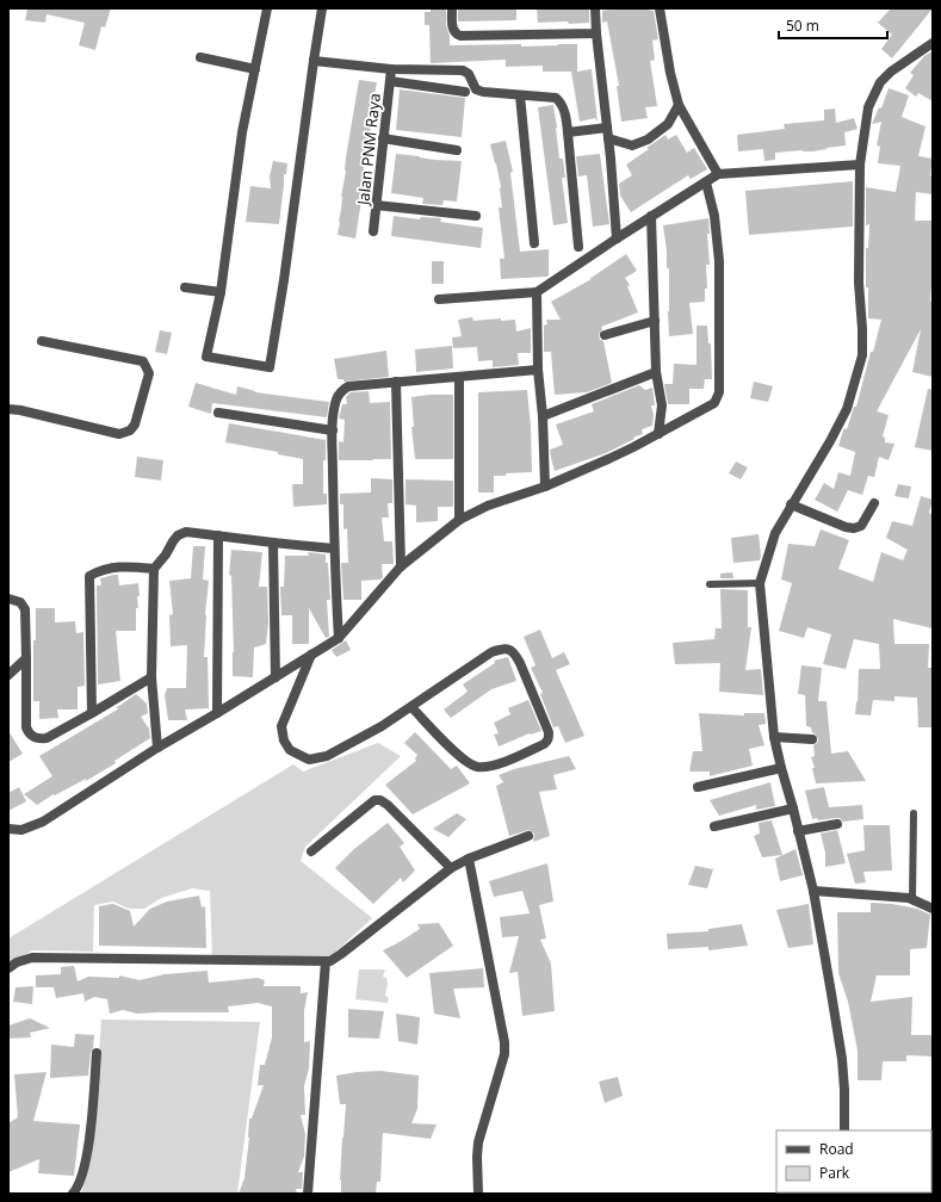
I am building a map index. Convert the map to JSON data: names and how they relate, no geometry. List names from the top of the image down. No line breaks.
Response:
{"streets":{"street":["Jalan PNM Raya"]},"legend":["Road","Park"],"scale_bar":"50 m"}
